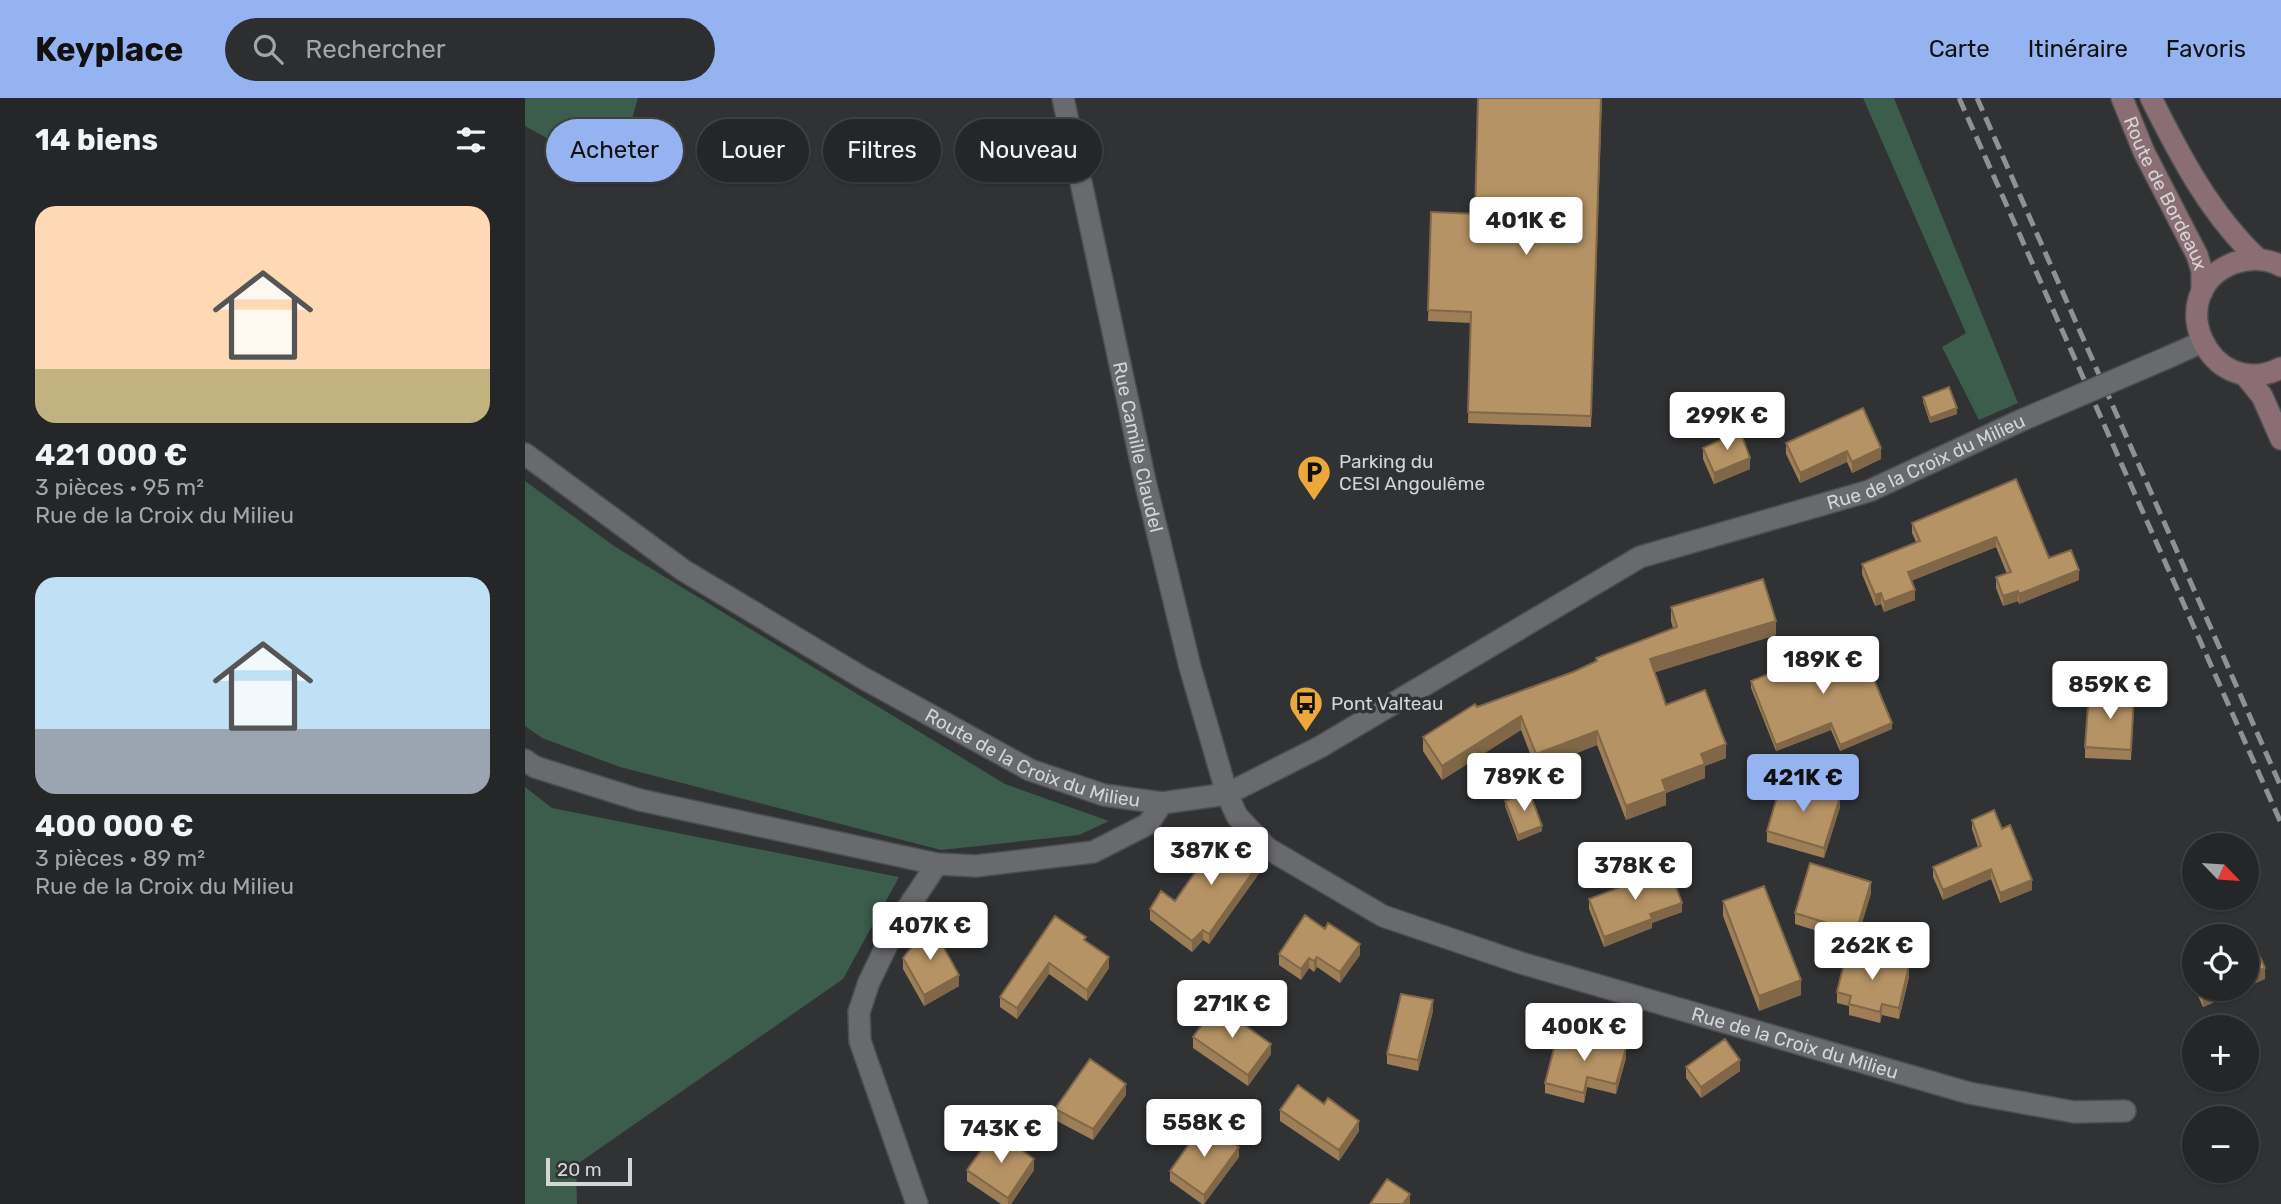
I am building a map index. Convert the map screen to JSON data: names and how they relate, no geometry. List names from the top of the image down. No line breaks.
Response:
{"streets":{"main road":["Route de Bordeaux"],"street":["Rue Camille Claudel","Rue de la Croix du Milieu","Route de la Croix du Milieu"]},"crossings":[["Route de Bordeaux","Rue de la Croix du Milieu"],["Rue Camille Claudel","Rue de la Croix du Milieu"],["Rue Camille Claudel","Route de la Croix du Milieu"],["Rue de la Croix du Milieu","Route de la Croix du Milieu"]],"places":{"parking":["Parking du CESI Angoulême"],"bus stop":["Pont Valteau"]},"scale_bar":"20 m","north":"bottom right","page":{"header":"Keyplace","search":"Rechercher","nav":["Carte","Itinéraire","Favoris"],"heading":"14 biens","chip":["Acheter","Louer","Filtres","Nouveau"],"list":[{"name":"421 000 €","note":"3 pièces · 95 m² · Rue de la Croix du Milieu"},{"name":"400 000 €","note":"3 pièces · 89 m² · Rue de la Croix du Milieu"}],"price":["401K €","299K €","189K €","859K €","789K €","421K €","387K €","378K €","407K €","262K €","271K €","400K €","558K €","743K €"],"map_buttons":["+","−"],"scale":"20 m"}}
